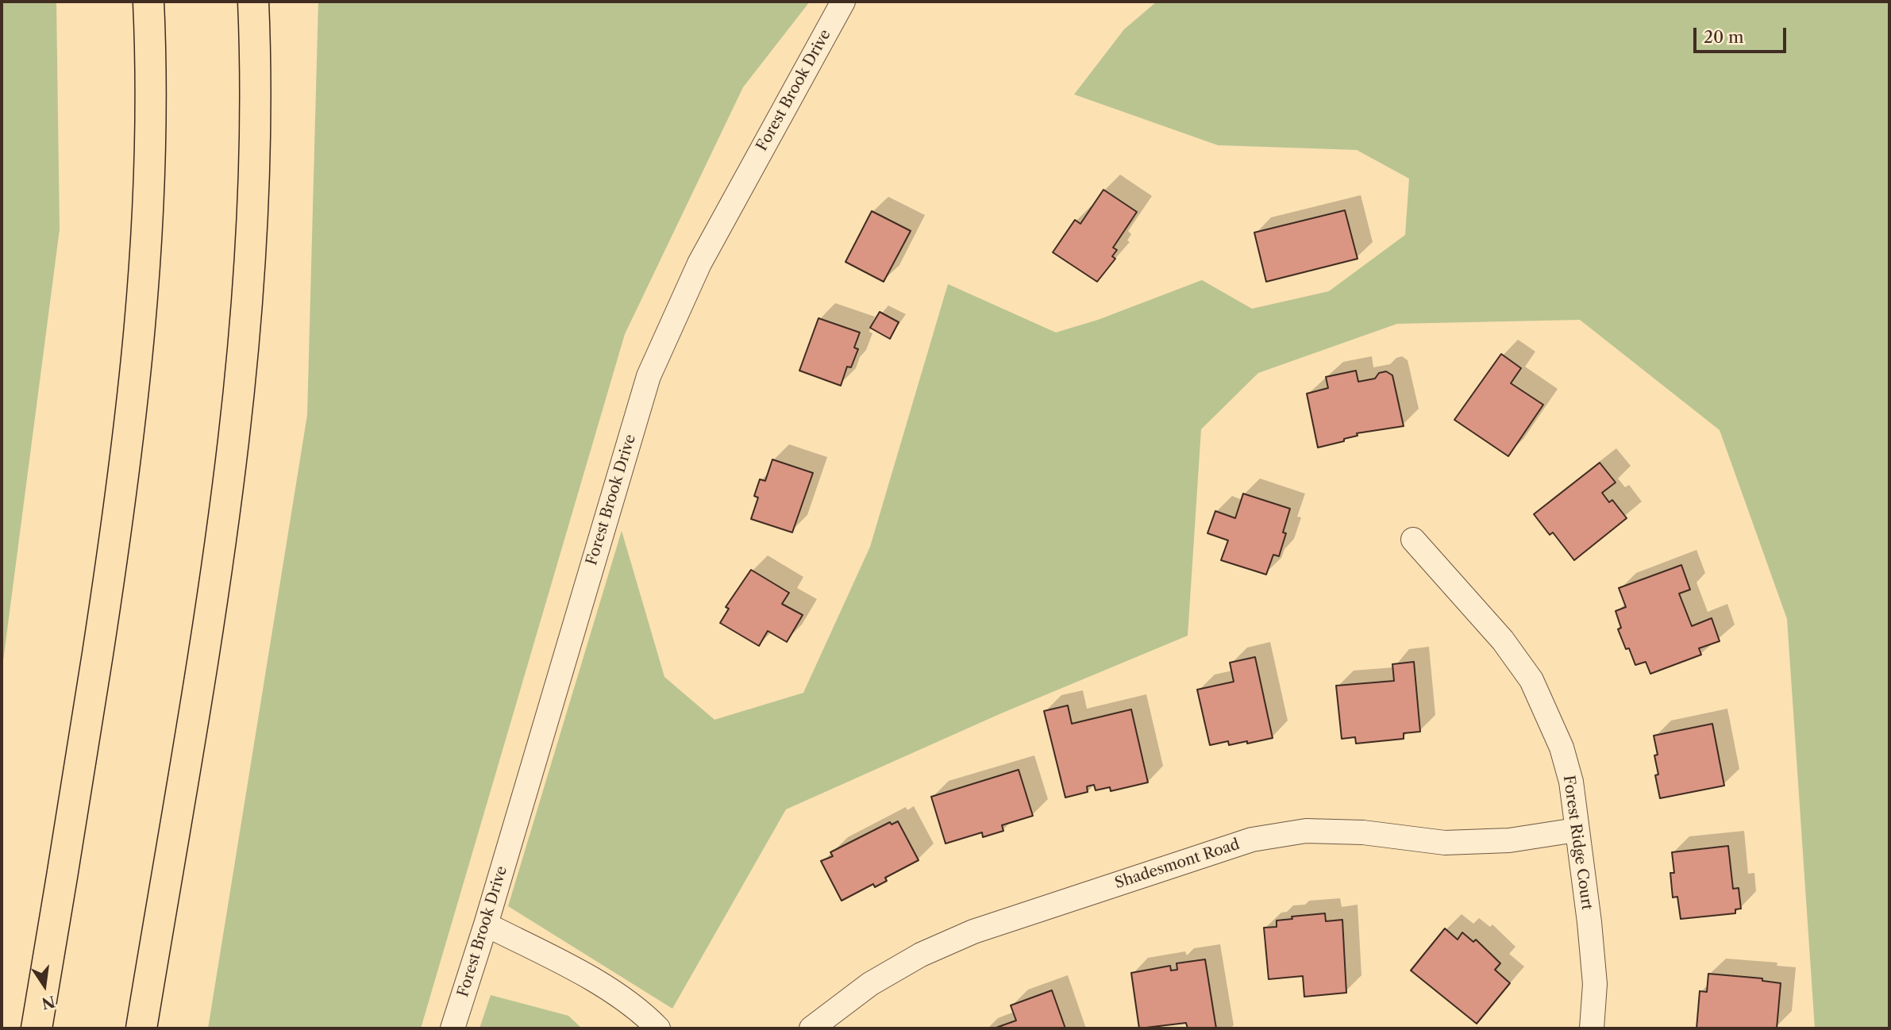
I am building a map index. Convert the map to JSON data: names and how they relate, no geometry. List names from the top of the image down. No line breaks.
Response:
{"streets":{"street":["Forest Brook Drive","Forest Ridge Court","Shadesmont Road"]},"crossings":[["Forest Ridge Court","Shadesmont Road"]],"scale_bar":"20 m","north":"bottom"}
